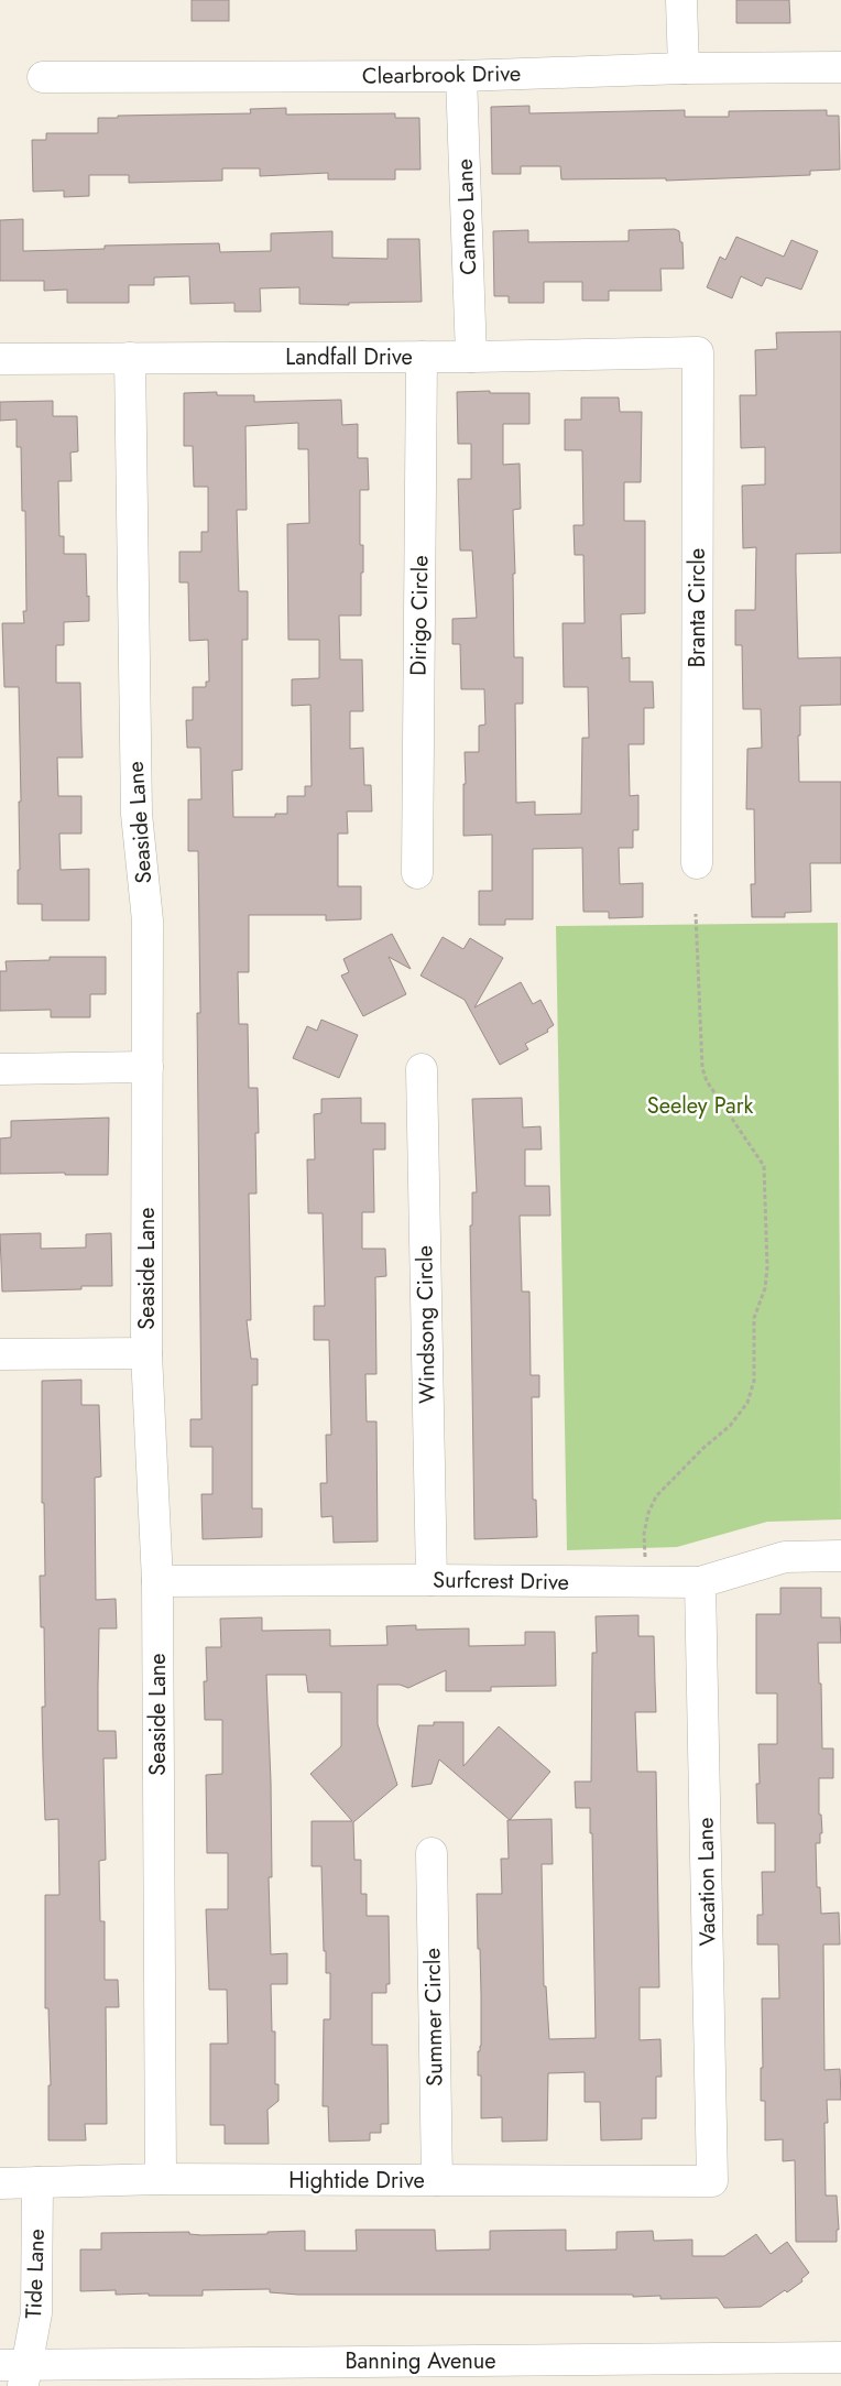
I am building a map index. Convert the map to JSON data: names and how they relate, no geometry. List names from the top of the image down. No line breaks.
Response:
{"streets":{"street":["Clearbrook Drive","Cameo Lane","Landfall Drive","Branta Circle","Dirigo Circle","Seaside Lane","Windsong Circle","Surfcrest Drive","Vacation Lane","Summer Circle","Hightide Drive","Tide Lane","Banning Avenue"]},"crossings":[["Clearbrook Drive","Cameo Lane"],["Cameo Lane","Landfall Drive"],["Landfall Drive","Branta Circle"],["Landfall Drive","Dirigo Circle"],["Landfall Drive","Seaside Lane"],["Seaside Lane","Surfcrest Drive"],["Seaside Lane","Hightide Drive"],["Windsong Circle","Surfcrest Drive"],["Surfcrest Drive","Vacation Lane"],["Vacation Lane","Hightide Drive"],["Summer Circle","Hightide Drive"],["Hightide Drive","Tide Lane"],["Tide Lane","Banning Avenue"]],"parks":["Seeley Park"]}
